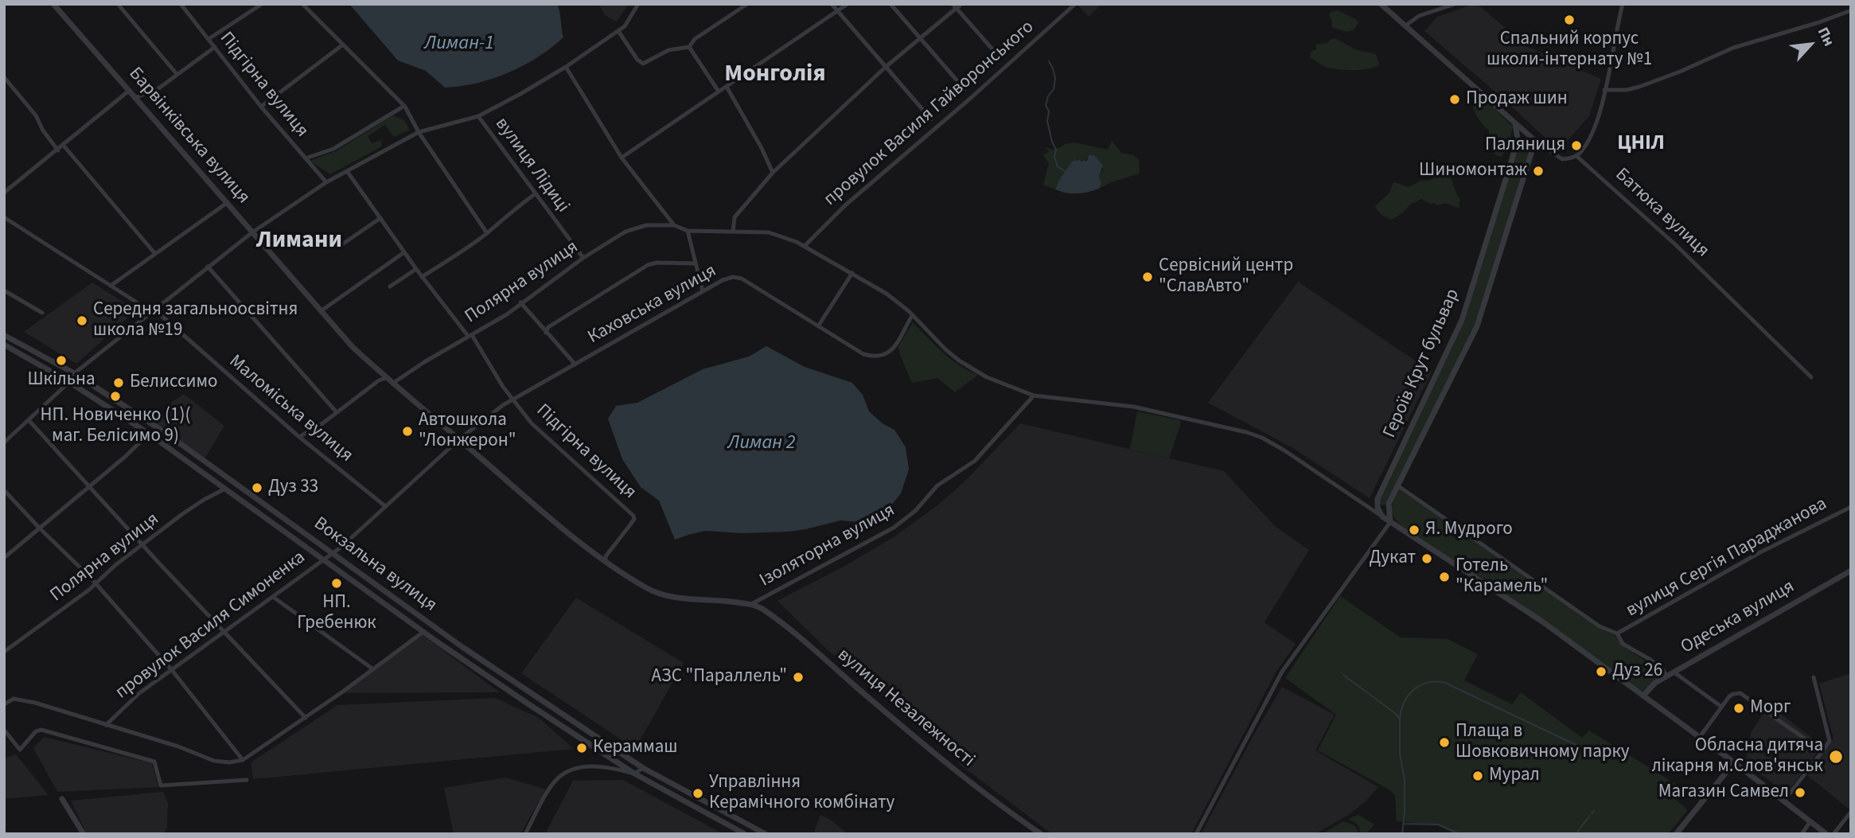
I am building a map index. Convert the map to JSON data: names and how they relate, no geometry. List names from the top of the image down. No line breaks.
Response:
{"streets":{"street":["Підгірна вулиця","провулок Василя Гайворонського","Барвінківська вулиця","вулиця Лідиці","Батюка вулиця","Полярна вулиця","Каховська вулиця","Героїв Крут бульвар","Маломіська вулиця","Ізоляторна вулиця","вулиця Сергія Параджанова","Вокзальна вулиця","Одеська вулиця","провулок Василя Симоненка","вулиця Незалежності"]},"crossings":[["Підгірна вулиця","Барвінківська вулиця"],["Підгірна вулиця","Полярна вулиця"],["Підгірна вулиця","Каховська вулиця"],["Барвінківська вулиця","Полярна вулиця"],["Барвінківська вулиця","Каховська вулиця"],["Барвінківська вулиця","Ізоляторна вулиця"],["Барвінківська вулиця","провулок Василя Симоненка"],["Барвінківська вулиця","вулиця Незалежності"],["вулиця Лідиці","Полярна вулиця"],["Полярна вулиця","Вокзальна вулиця"],["Каховська вулиця","провулок Василя Симоненка"],["Маломіська вулиця","провулок Василя Симоненка"],["Ізоляторна вулиця","вулиця Незалежності"],["Вокзальна вулиця","провулок Василя Симоненка"]],"districts":["Монголія","ЦНІЛ","Лимани"],"water":["Лиман-1","Лиман 2"],"places":["Спальний корпус школи-інтернату №1","Продаж шин","Паляниця","Шиномонтаж","Сервісний центр \"СлавАвто\"","Середня загальноосвітня школа №19","Шкільна","Белиссимо","НП. Новиченко (1)( маг. Белісимо 9)","Автошкола \"Лонжерон\"","Дуз 33","Я. Мудрого","Дукат","Готель \"Карамель\"","НП. Гребенюк","Дуз 26","АЗС \"Параллель\"","Морг","Плаща в Шовковичному парку","Кераммаш","Обласна дитяча лікарня м.Слов'янськ","Мурал","Магазин Самвел","Управління Керамічного комбінату"],"north":"top right"}
